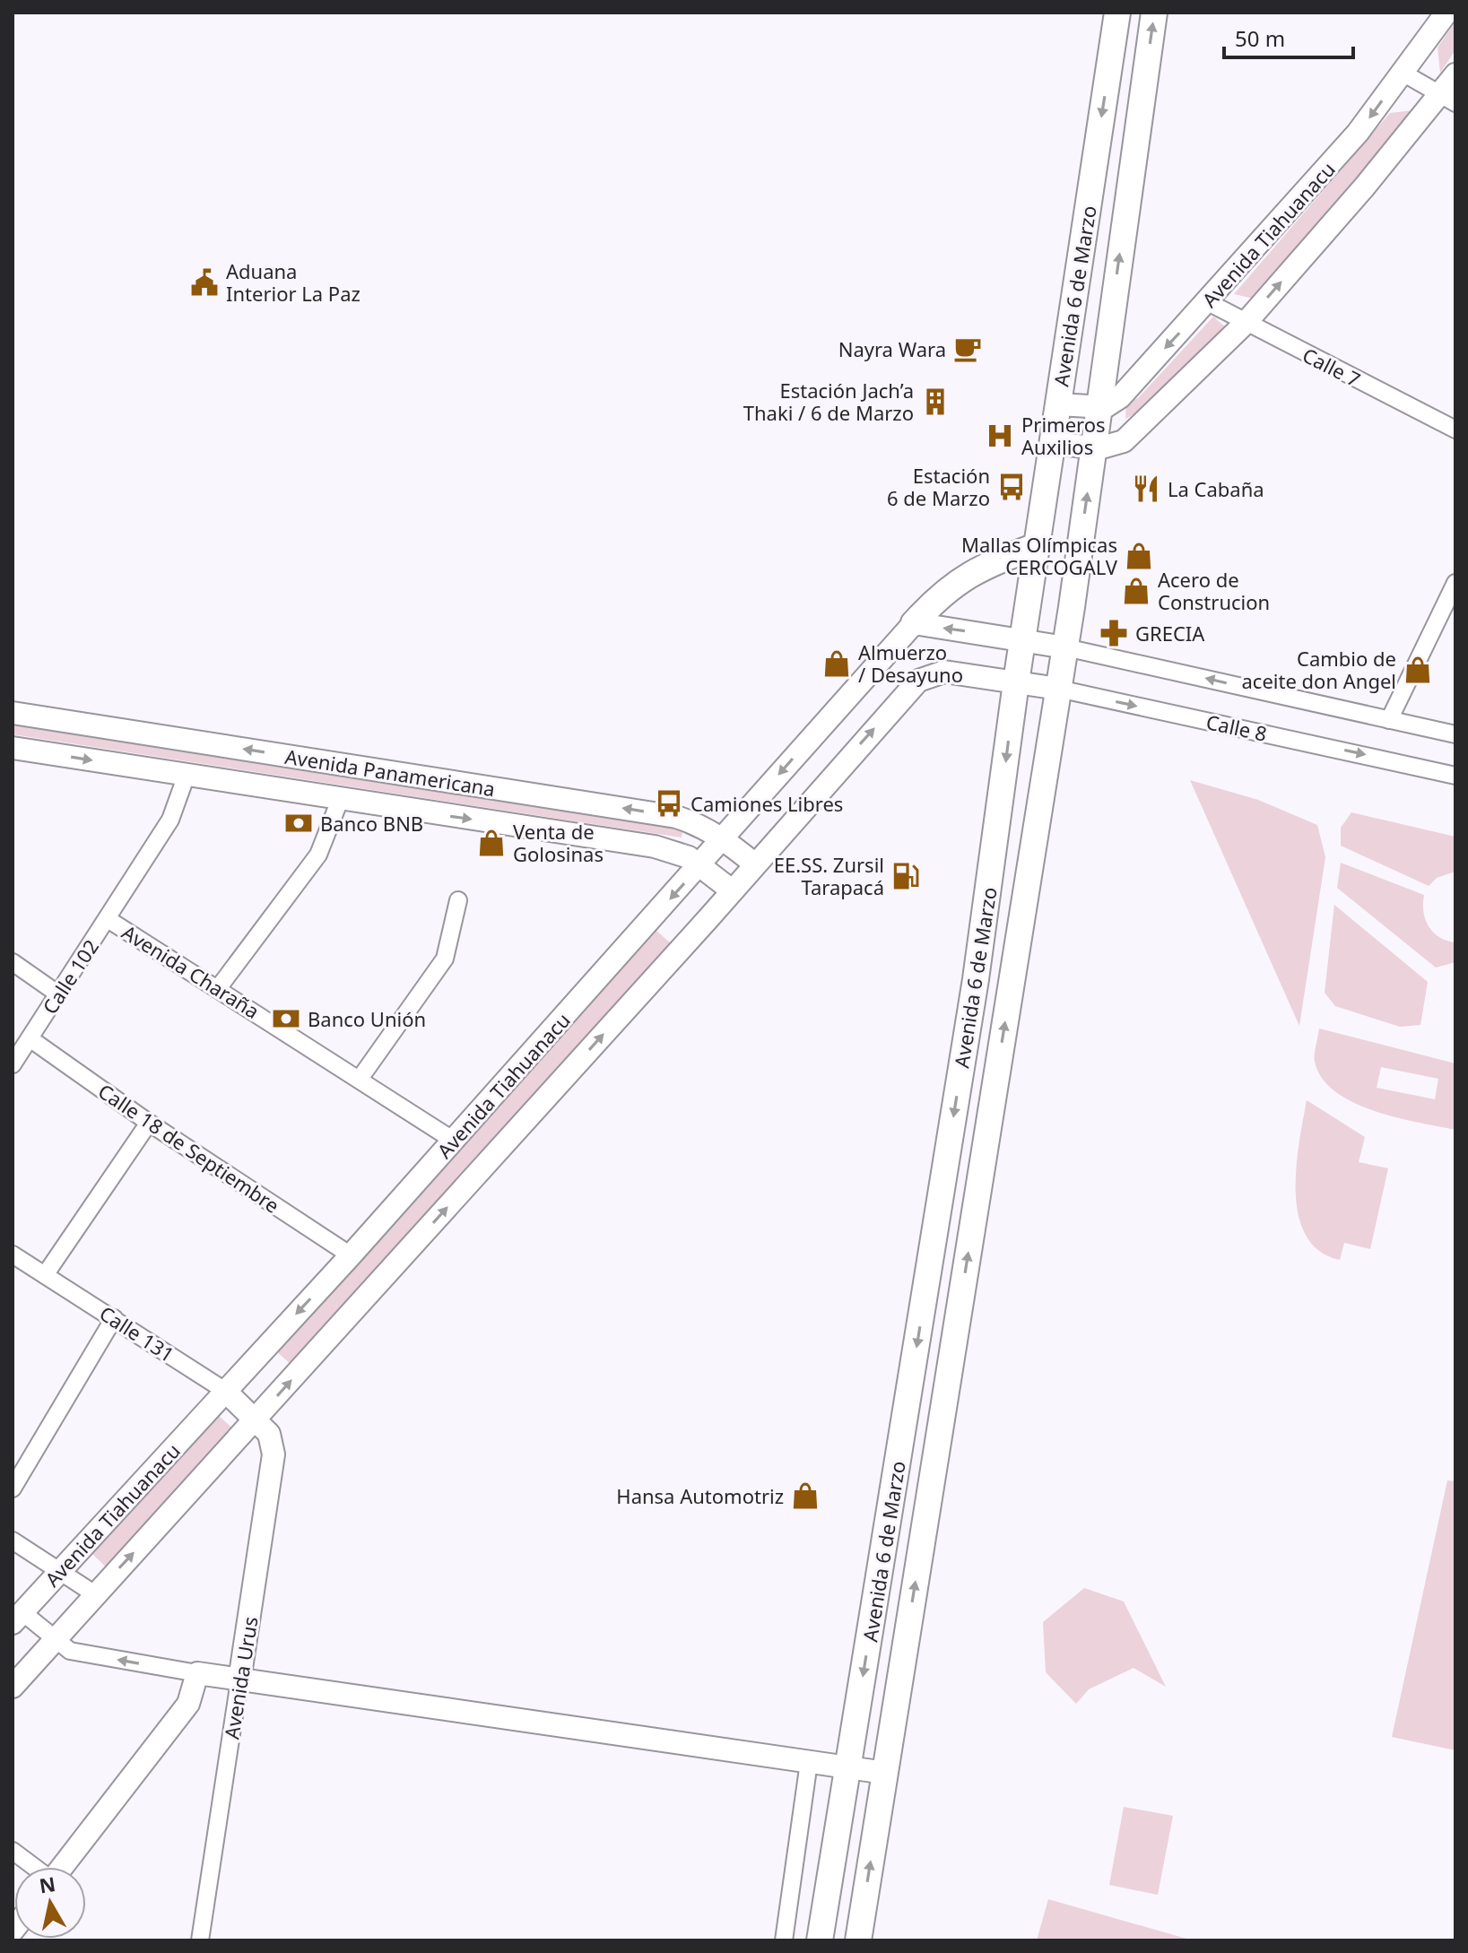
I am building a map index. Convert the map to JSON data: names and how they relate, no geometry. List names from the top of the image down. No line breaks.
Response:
{"streets":{"highway":["Avenida 6 de Marzo"],"main road":["Avenida Tiahuanacu","Calle 8","Avenida Panamericana","Calle 131","Avenida Urus"],"street":["Calle 7","Avenida Charaña","Calle 102","Calle 18 de Septiembre"]},"crossings":[["Avenida Tiahuanacu","Avenida 6 de Marzo"],["Avenida Tiahuanacu","Calle 7"],["Avenida Tiahuanacu","Calle 8"],["Avenida Tiahuanacu","Avenida Panamericana"],["Avenida Tiahuanacu","Avenida Charaña"],["Avenida Tiahuanacu","Calle 18 de Septiembre"],["Avenida Tiahuanacu","Calle 131"],["Avenida Tiahuanacu","Avenida Urus"],["Avenida 6 de Marzo","Calle 8"],["Avenida Panamericana","Calle 102"],["Avenida Charaña","Calle 102"],["Calle 102","Calle 18 de Septiembre"],["Calle 131","Avenida Urus"]],"places":{"public building":["Aduana Interior La Paz"],"cafe":["Nayra Wara"],"building":["Estación Jach’a Thaki / 6 de Marzo"],"hospital":["Primeros Auxilios"],"bus stop":["Estación 6 de Marzo","Camiones Libres"],"restaurant":["La Cabaña"],"shop":["Mallas Olímpicas CERCOGALV","Acero de Construcion","Almuerzo / Desayuno","Cambio de aceite don Angel","Venta de Golosinas","Hansa Automotriz"],"pharmacy":["GRECIA"],"bank":["Banco BNB","Banco Unión"],"fuel station":["EE.SS. Zursil Tarapacá"]},"scale_bar":"50 m","north":"top"}
